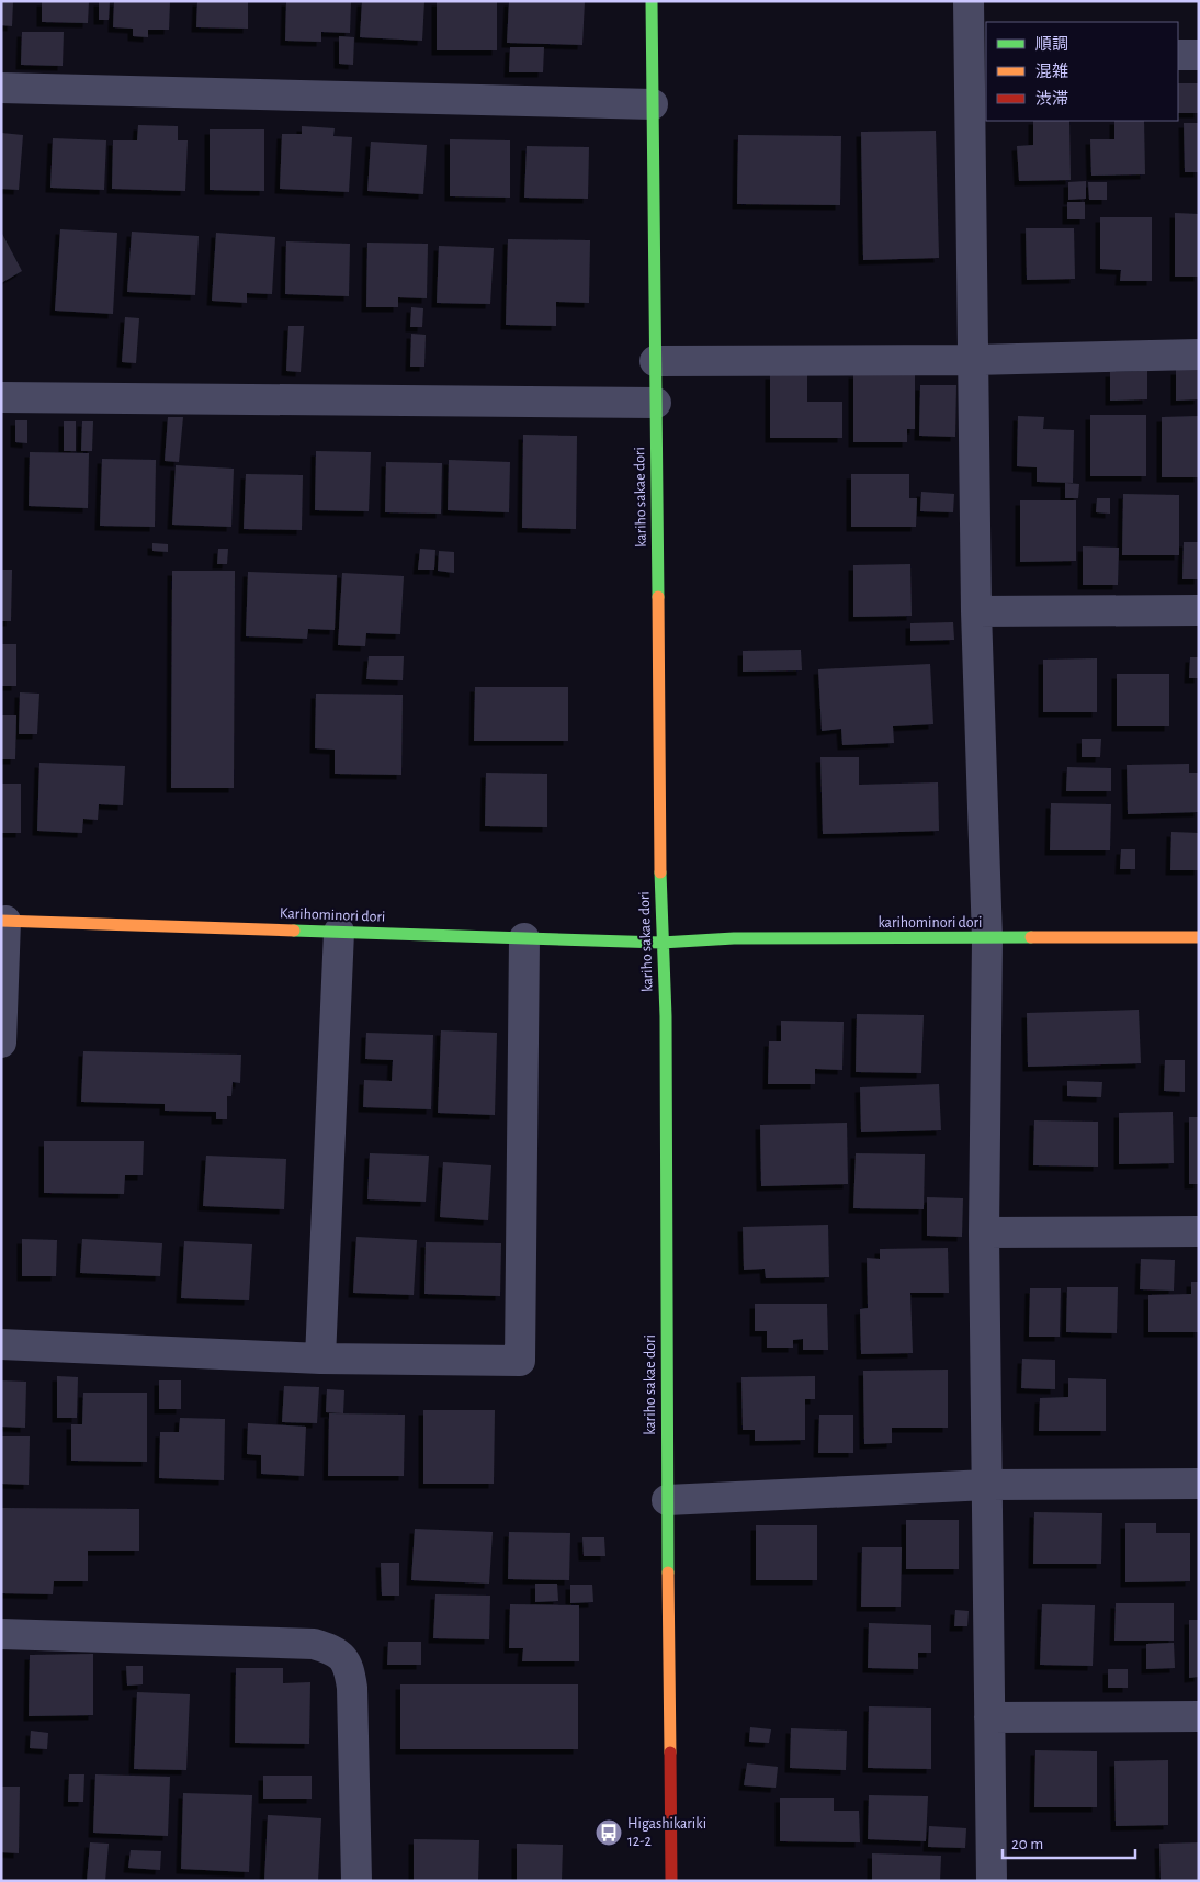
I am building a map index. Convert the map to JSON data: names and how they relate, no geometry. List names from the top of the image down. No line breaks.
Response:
{"streets":{"street":["kariho sakae dori","Karihominori dori","karihominori dori"]},"crossings":[["kariho sakae dori","Karihominori dori"],["kariho sakae dori","karihominori dori"],["Karihominori dori","karihominori dori"]],"places":{"bus stop":["Higashikariki 12-2"]},"legend":["順調","混雑","渋滞"],"scale_bar":"20 m"}
